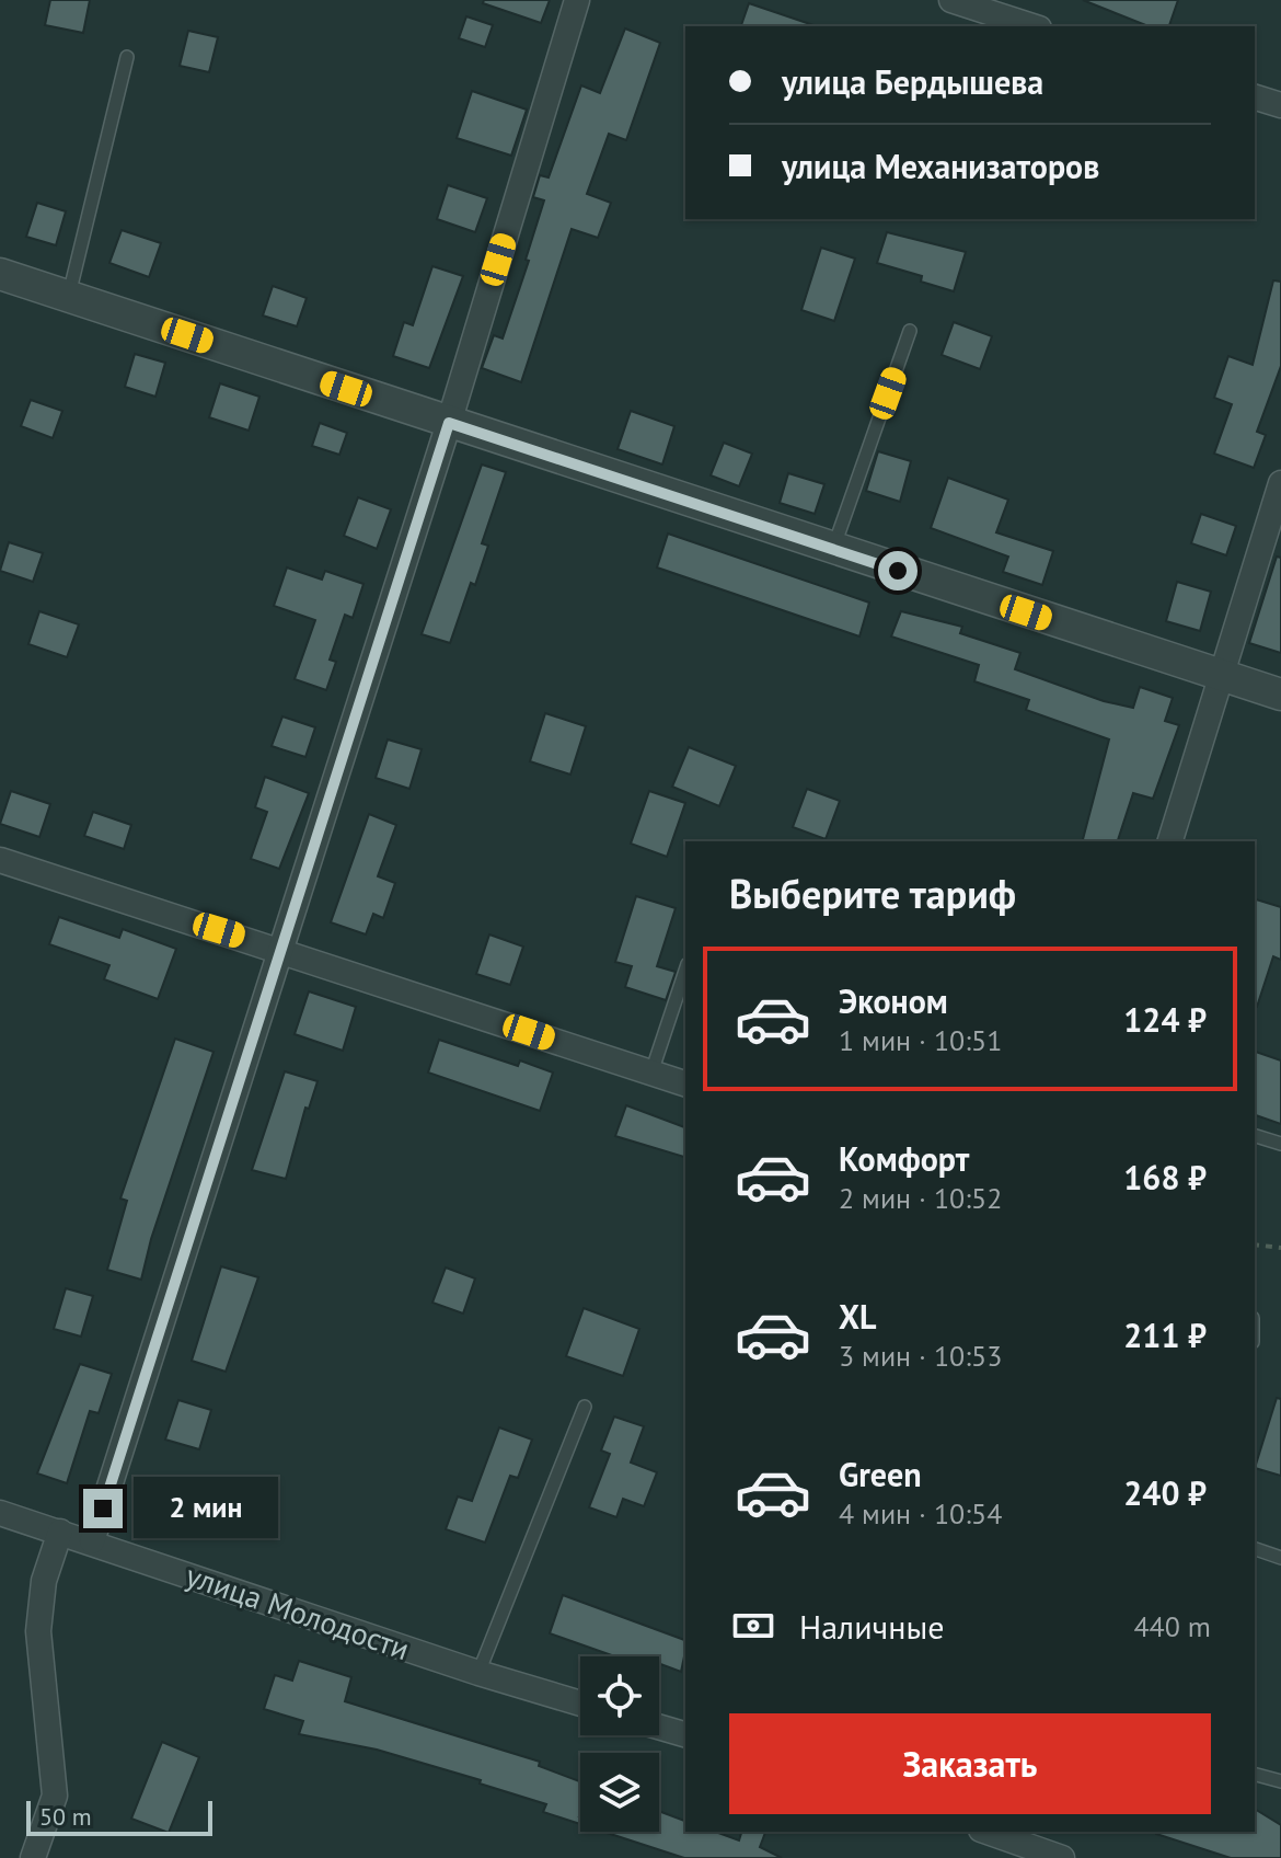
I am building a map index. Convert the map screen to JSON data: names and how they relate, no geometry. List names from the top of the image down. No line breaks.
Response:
{"streets":{"street":["улица Молодости"]},"scale_bar":"50 m","page":{"banner":["улица Бердышева","улица Механизаторов"],"heading":"Выберите тариф","list":[{"name":"Эконом","note":"1 мин · 10:51","value":"124 ₽"},{"name":"Комфорт","note":"2 мин · 10:52","value":"168 ₽"},{"name":"XL","note":"3 мин · 10:53","value":"211 ₽"},{"name":"Green","note":"4 мин · 10:54","value":"240 ₽"}],"bubble":"2 мин","pay":["Наличные","440 m"],"buttons":"Заказать","scale":"50 m"}}
